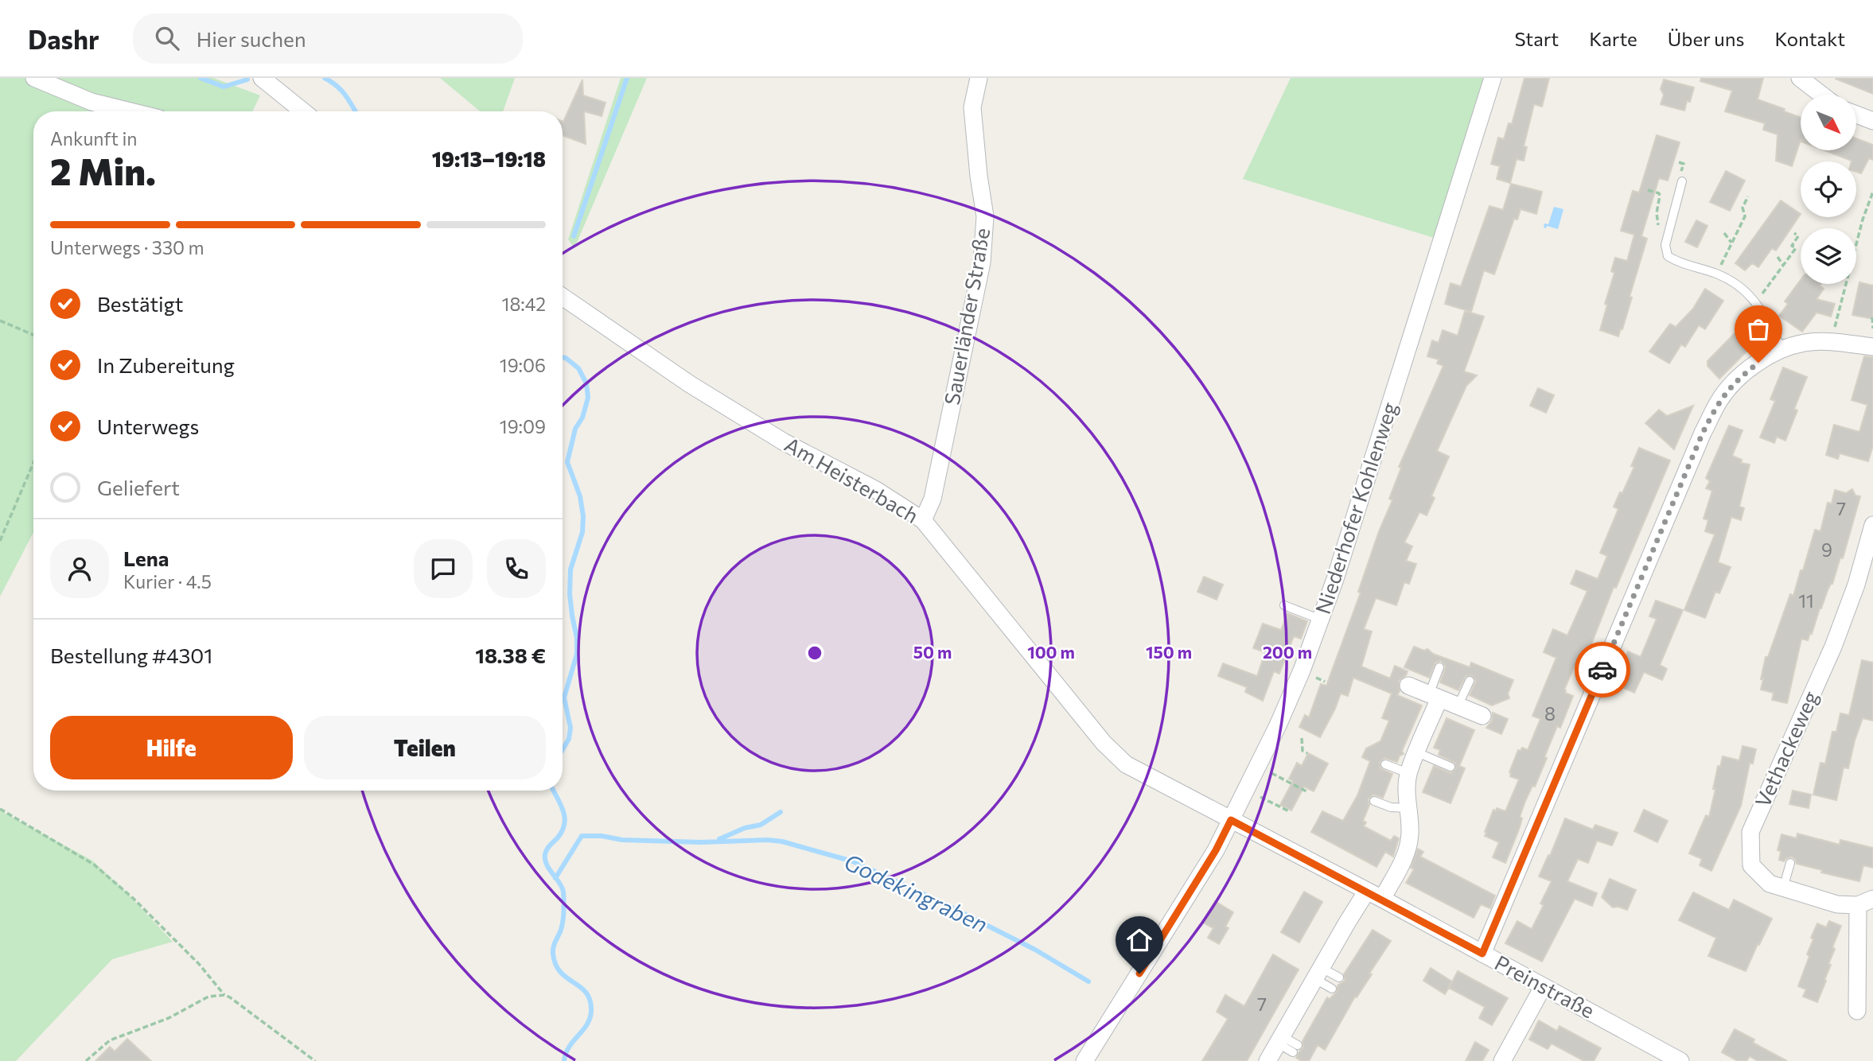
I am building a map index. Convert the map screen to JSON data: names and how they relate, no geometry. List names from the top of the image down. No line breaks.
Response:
{"streets":{"street":["Sauerländer Straße","Am Heisterbach","Niederhofer Kohlenweg","Vethackeweg","Preinstraße"]},"crossings":[["Sauerländer Straße","Am Heisterbach"],["Am Heisterbach","Niederhofer Kohlenweg"],["Am Heisterbach","Preinstraße"],["Niederhofer Kohlenweg","Preinstraße"]],"water":["Godekingraben"],"house_numbers":["7","9","11","8","7"],"north":"bottom right","page":{"header":"Dashr","search":"Hier suchen","nav":["Start","Karte","Über uns","Kontakt"],"heading":["2 Min.","Ankunft in","19:13–19:18"],"panel":["Lena","Kurier · 4.5","Bestellung #4301","18.38 €"],"bar":"Unterwegs · 330 m","list":[["Bestätigt","18:42"],["In Zubereitung","19:06"],["Unterwegs","19:09"],"Geliefert"],"buttons":["Hilfe","Teilen"]},"rings":["50 m","100 m","150 m","200 m"]}
